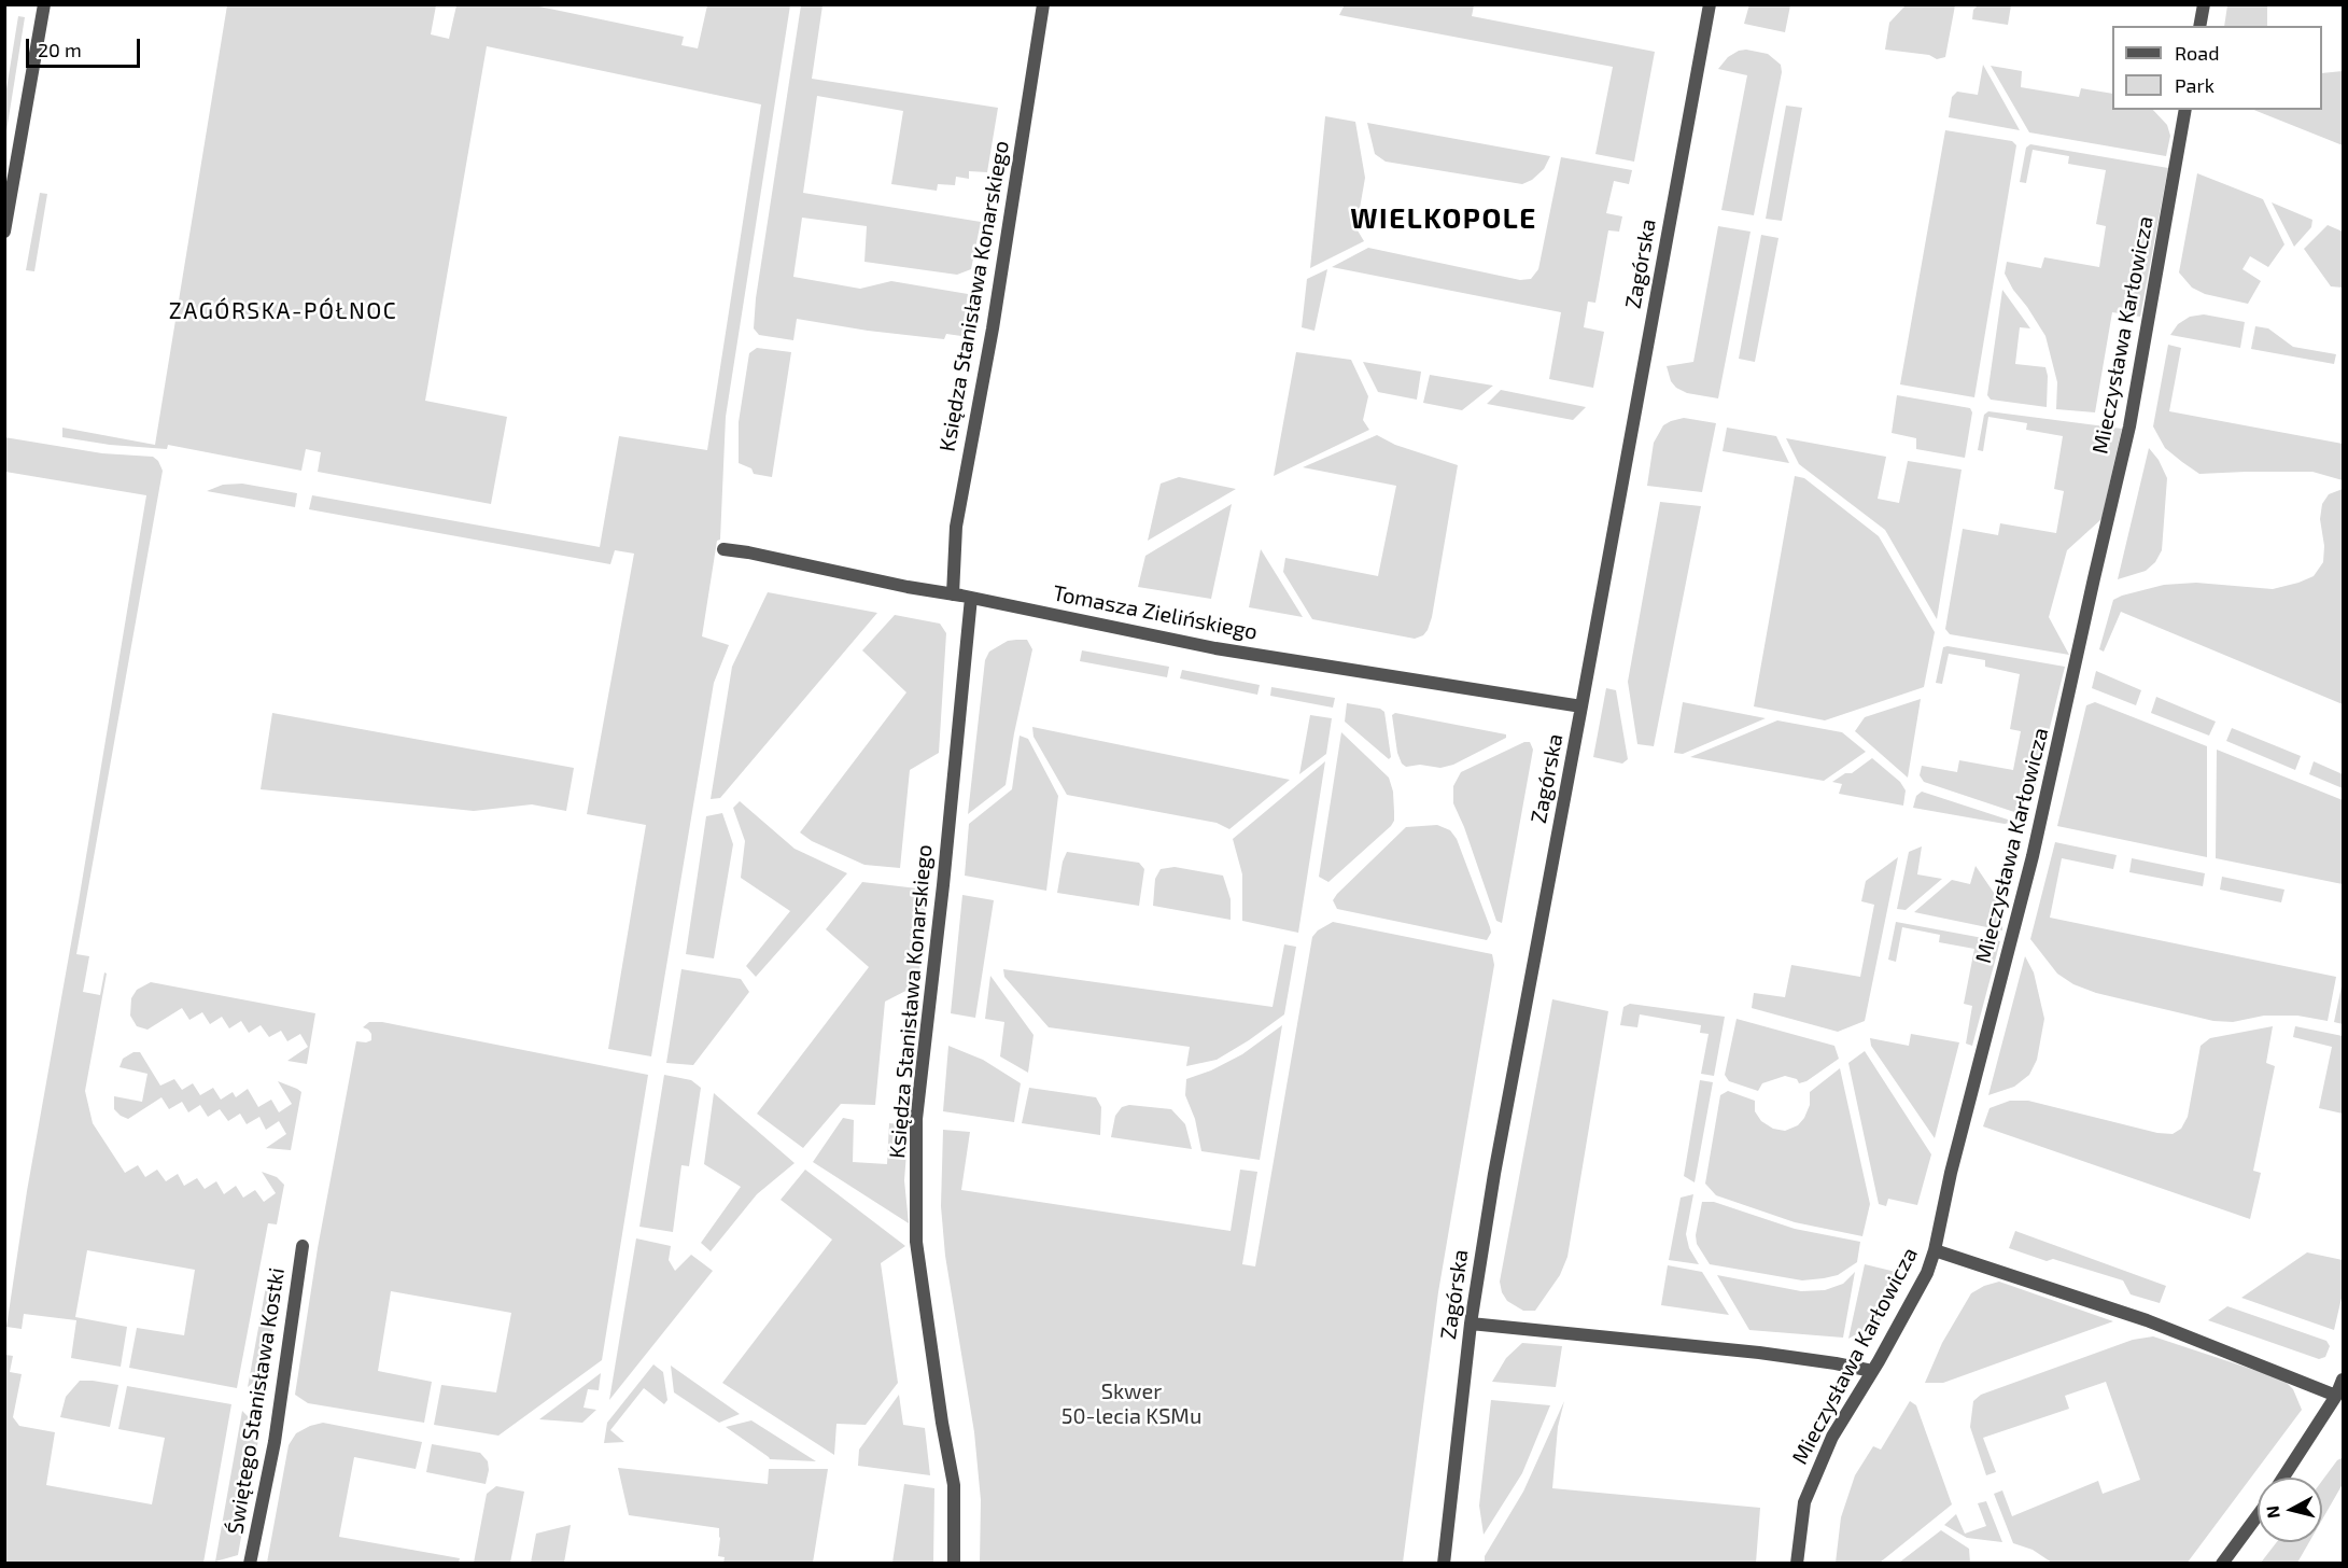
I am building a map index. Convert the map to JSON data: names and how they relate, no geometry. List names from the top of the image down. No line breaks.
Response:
{"streets":{"street":["Zagórska","Księdza Stanisława Konarskiego","Mieczysława Karłowicza","Tomasza Zielińskiego","Świętego Stanisława Kostki"]},"crossings":[["Zagórska","Tomasza Zielińskiego"],["Księdza Stanisława Konarskiego","Tomasza Zielińskiego"]],"districts":["WIELKOPOLE","ZAGÓRSKA-PÓŁNOC"],"parks":["Skwer 50-lecia KSMu"],"legend":["Road","Park"],"scale_bar":"20 m","north":"left"}
